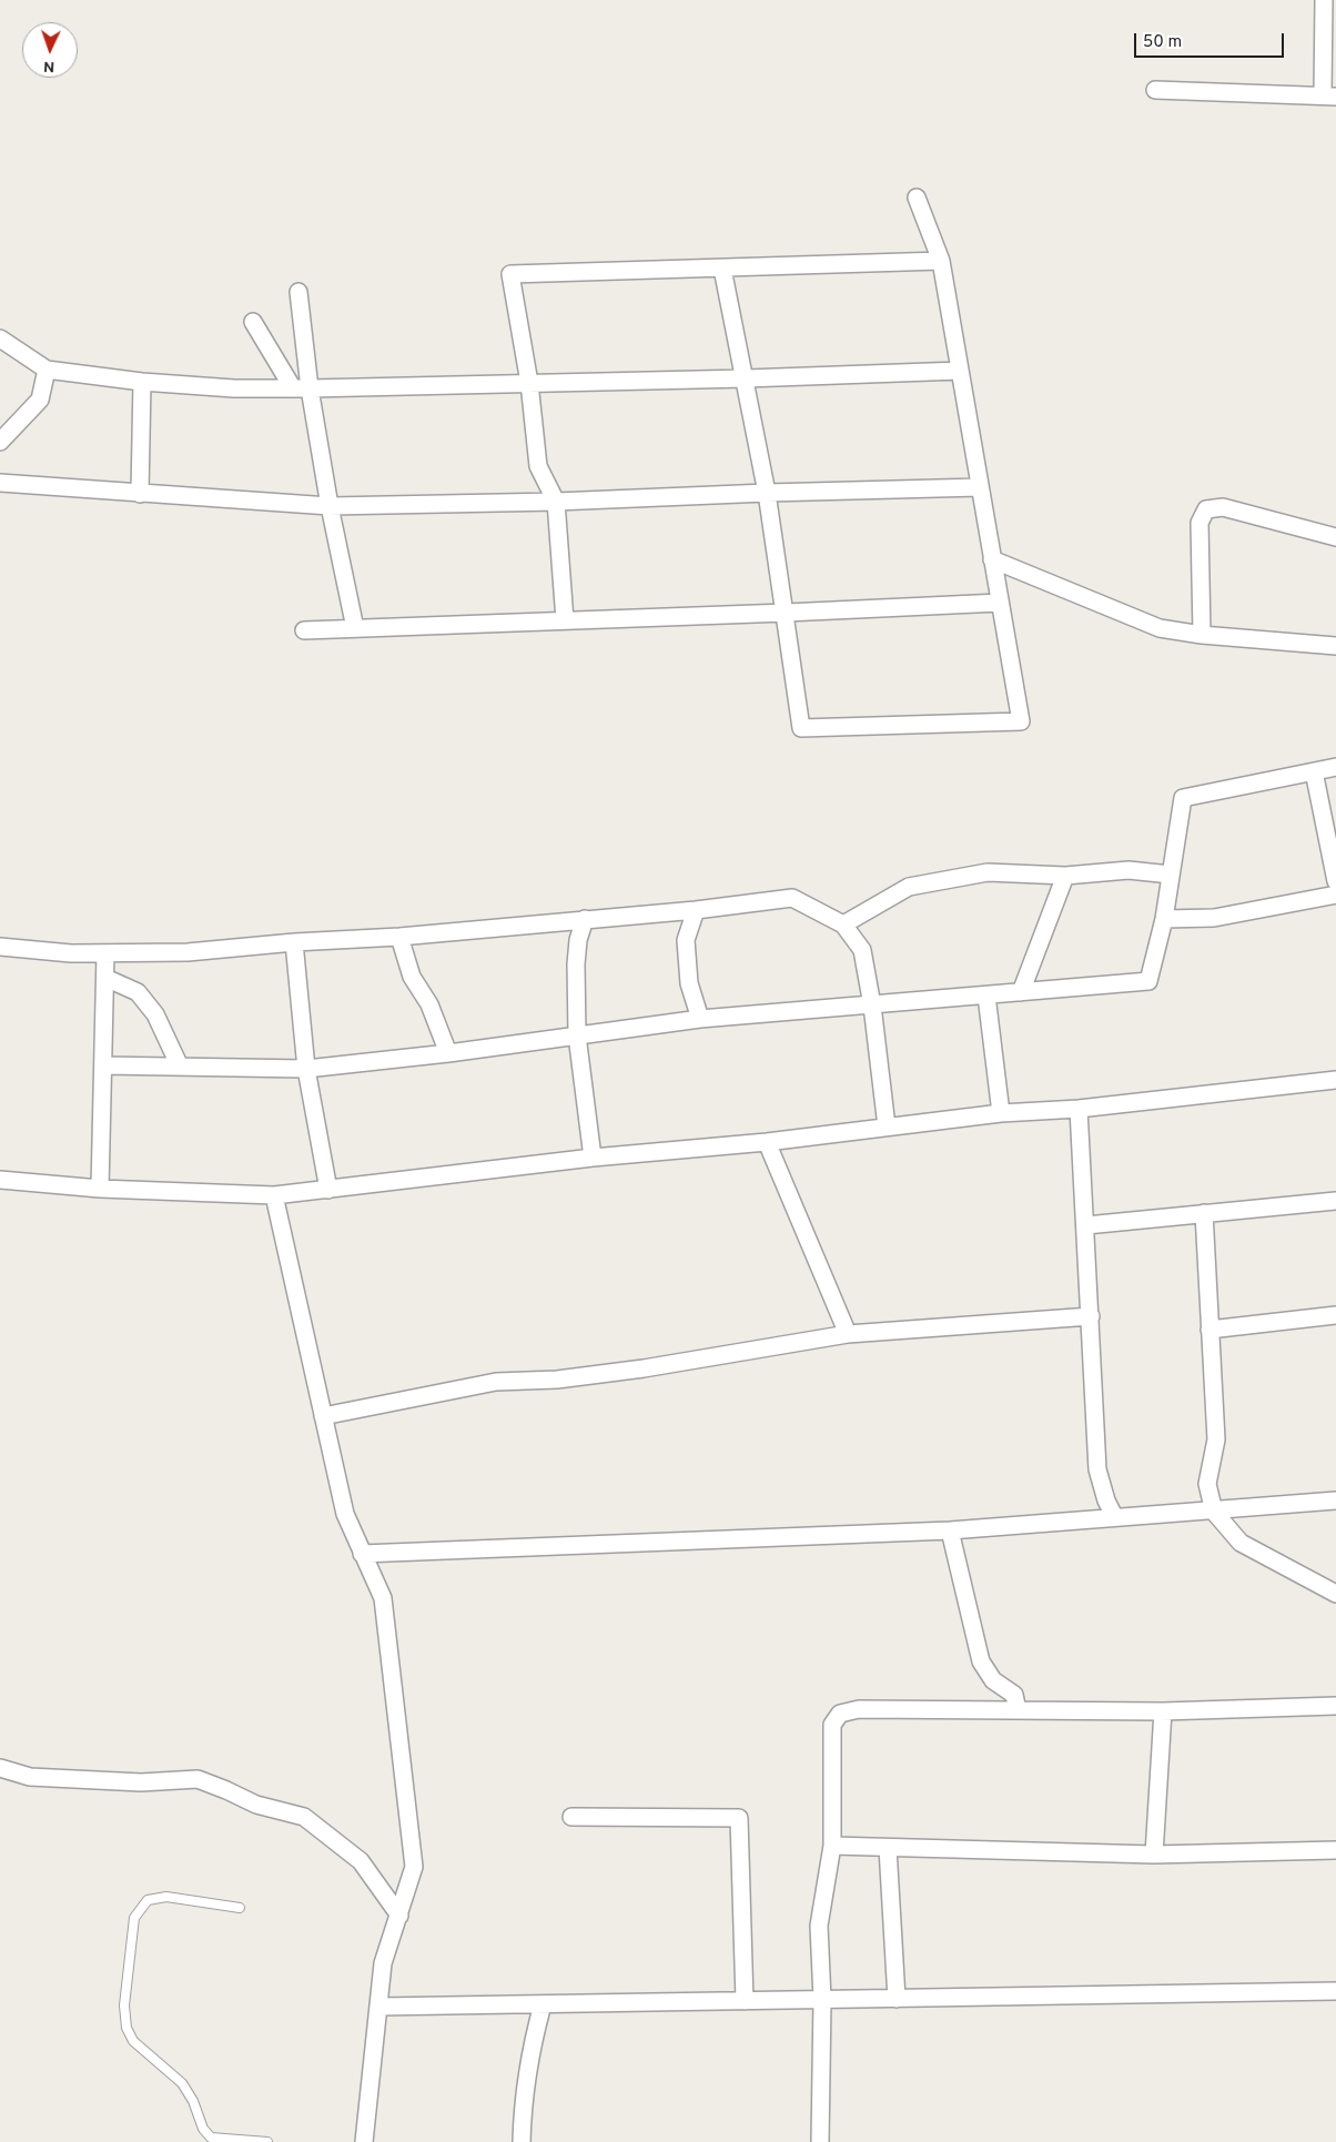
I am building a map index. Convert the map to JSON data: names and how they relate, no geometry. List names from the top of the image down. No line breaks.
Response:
{"scale_bar":"50 m","north":"bottom"}
